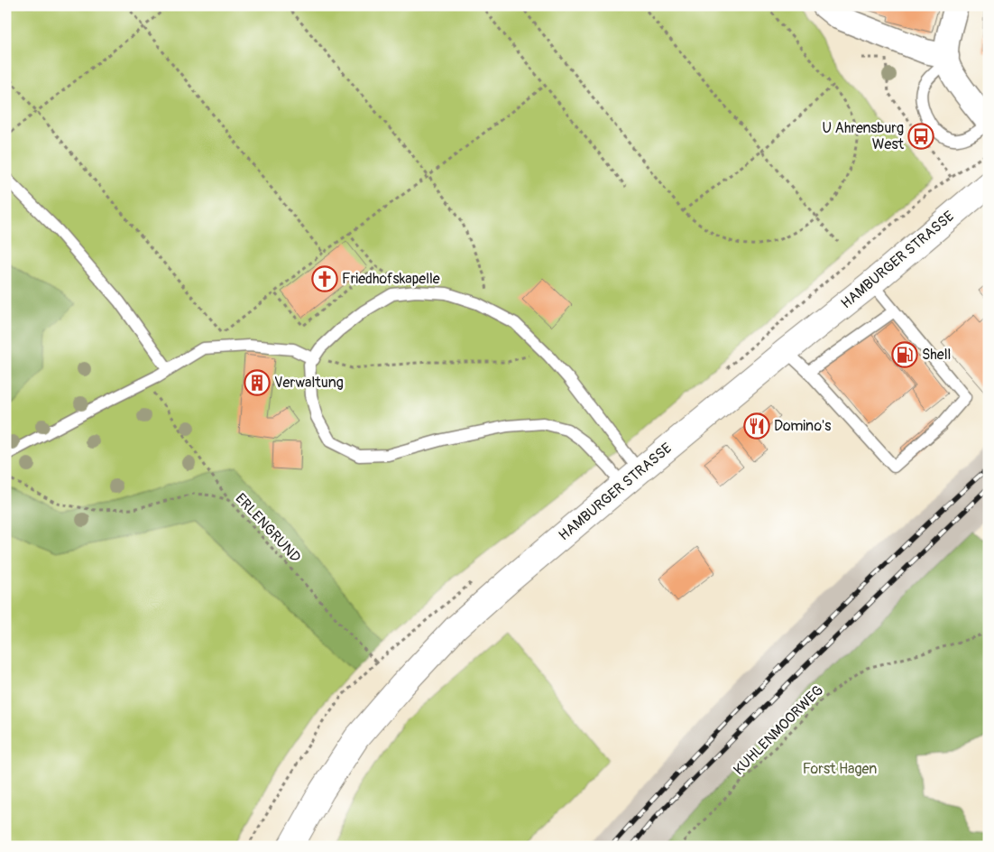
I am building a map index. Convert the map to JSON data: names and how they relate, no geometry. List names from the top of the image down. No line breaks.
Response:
{"streets":{"main road":["HAMBURGER STRASSE"],"path":["ERLENGRUND","KUHLENMOORWEG"]},"parks":["Forst Hagen"],"places":{"bus stop":["U Ahrensburg West"],"church":["Friedhofskapelle"],"fuel station":["Shell"],"building":["Verwaltung"],"restaurant":["Domino's"]}}
